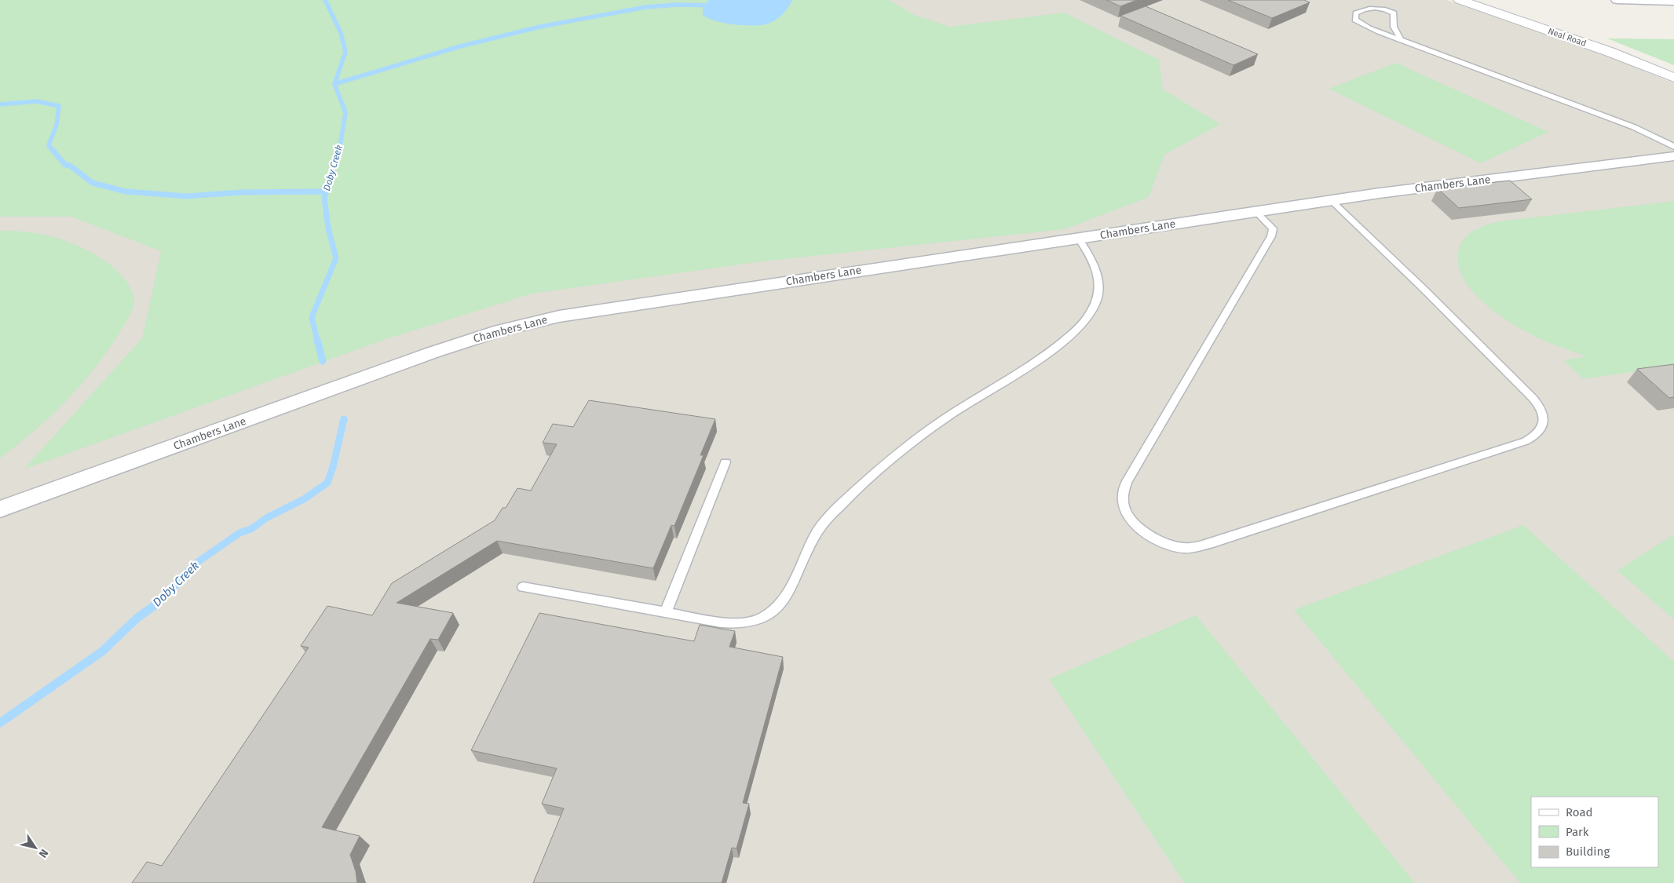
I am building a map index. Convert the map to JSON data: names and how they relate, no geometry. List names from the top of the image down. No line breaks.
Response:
{"streets":{"street":["Neal Road","Chambers Lane"]},"water":["Doby Creek"],"legend":["Road","Park","Building"],"north":"bottom right"}
